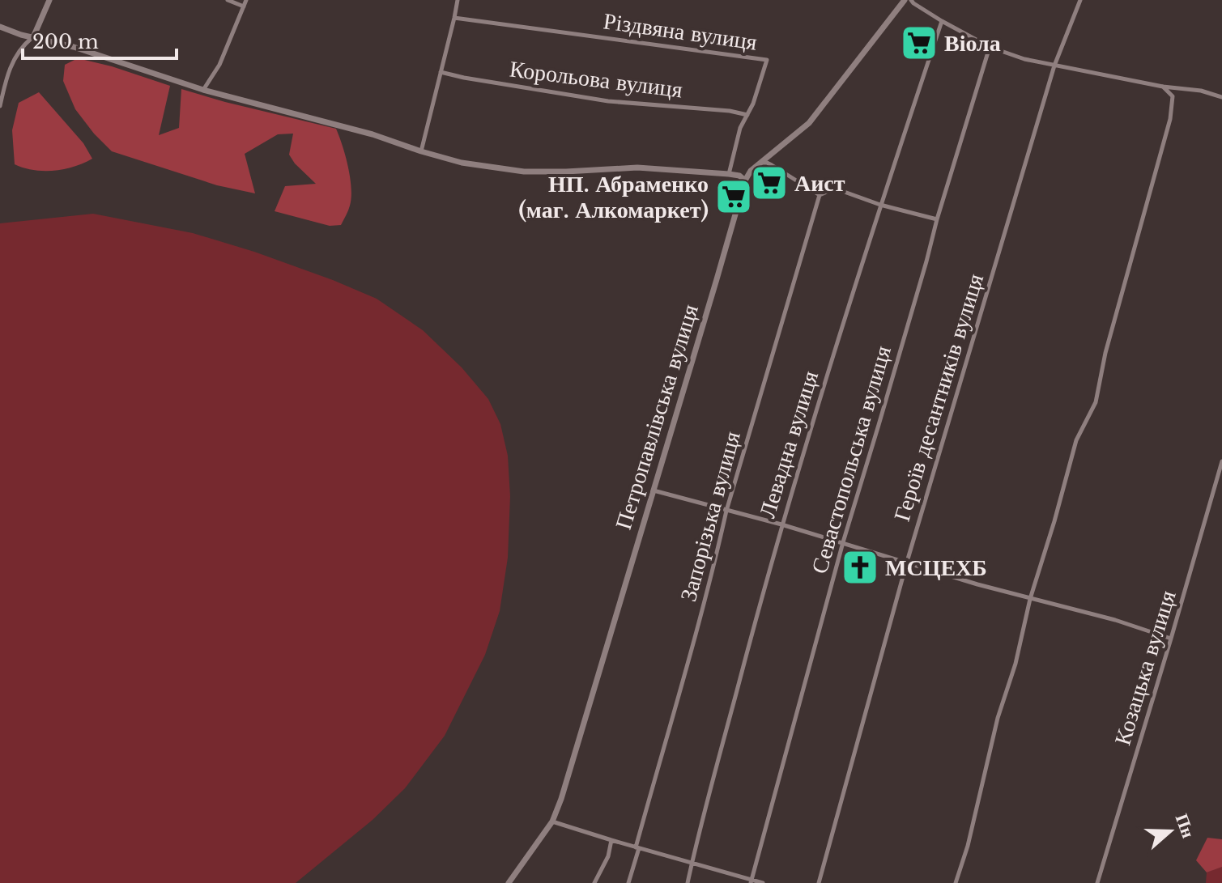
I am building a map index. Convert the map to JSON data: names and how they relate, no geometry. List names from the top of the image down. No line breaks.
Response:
{"streets":{"street":["Різдвяна вулиця","Корольова вулиця","Героїв десантників вулиця","Петропавлівська вулиця","Левадна вулиця","Севастопольська вулиця","Запорізька вулиця","Козацька вулиця"]},"crossings":[["Різдвяна вулиця","Корольова вулиця"]],"places":{"supermarket":["Віола","Аист","НП. Абраменко (маг. Алкомаркет)"],"church":["МСЦЕХБ"]},"scale_bar":"200 m","north":"right"}
